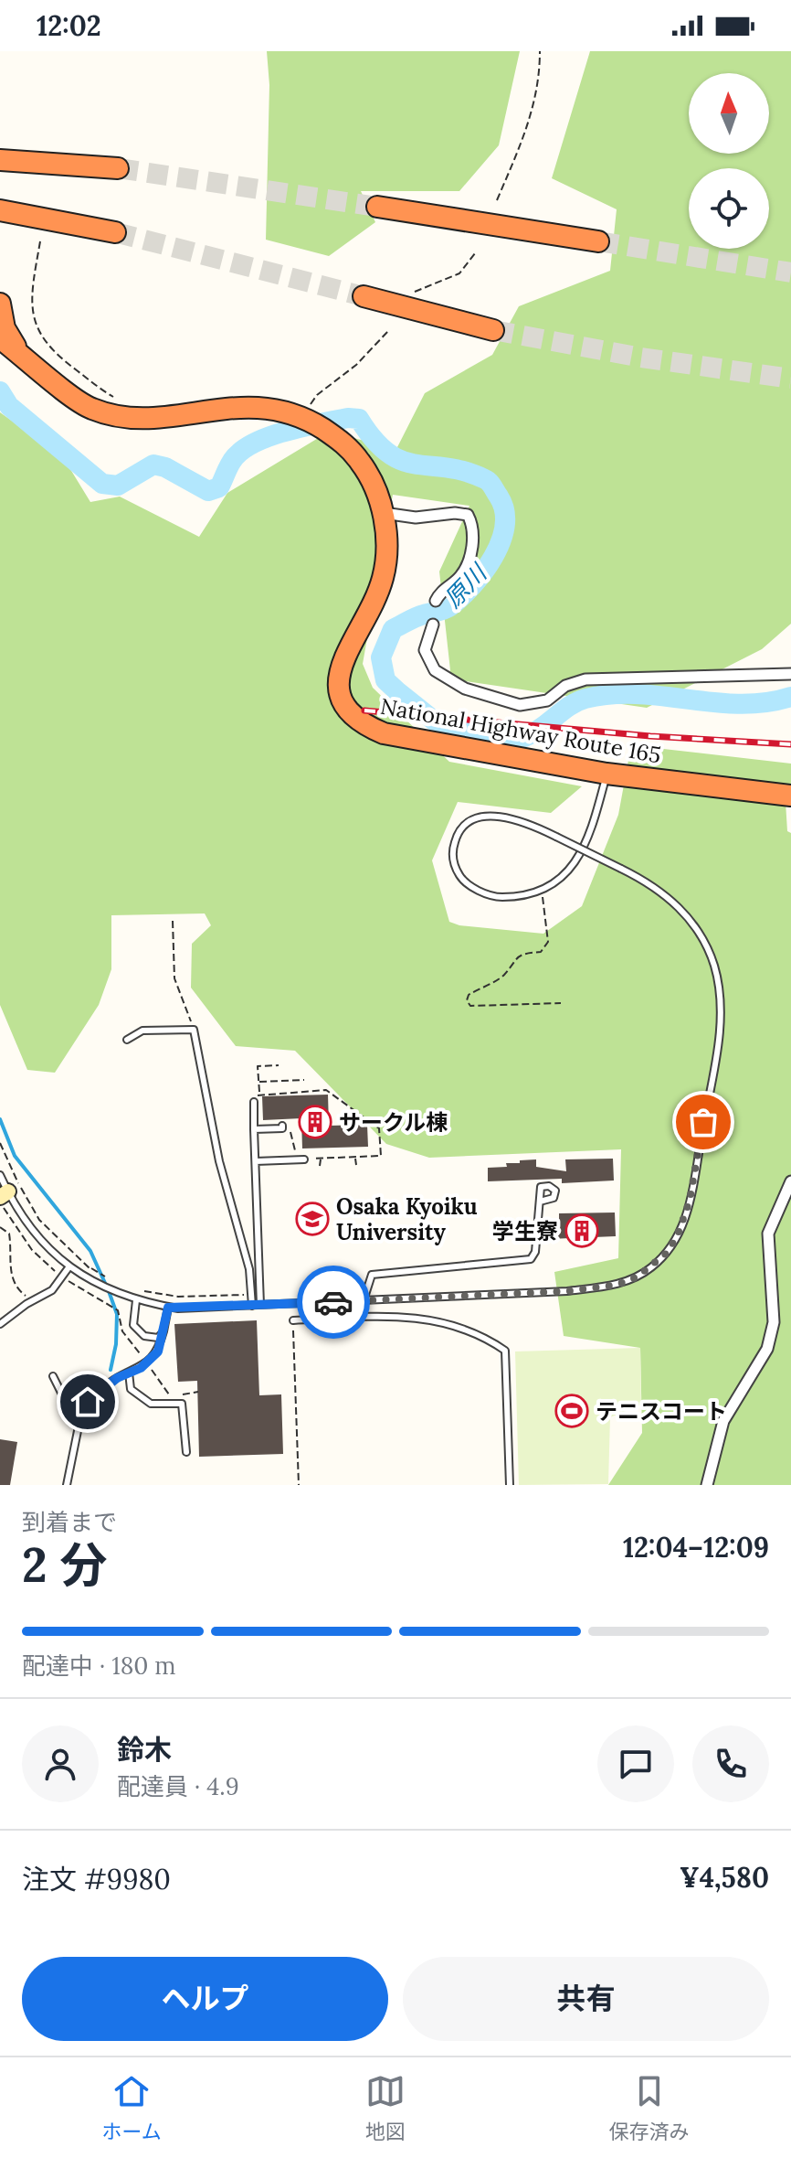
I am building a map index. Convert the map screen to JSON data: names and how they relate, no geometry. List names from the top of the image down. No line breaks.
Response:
{"streets":{"highway":["National Highway Route 165"]},"water":["原川"],"places":{"building":["サークル棟","学生寮"],"school or university":["Osaka Kyoiku University"],"sports":["テニスコート"]},"north":"top","page":{"status":"12:02","heading":["2 分","到着まで","12:04–12:09"],"panel":["鈴木","配達員 · 4.9","注文 #9980","¥4,580"],"bar":"配達中 · 180 m","buttons":["ヘルプ","共有"],"tabs":["ホーム","地図","保存済み"]}}
